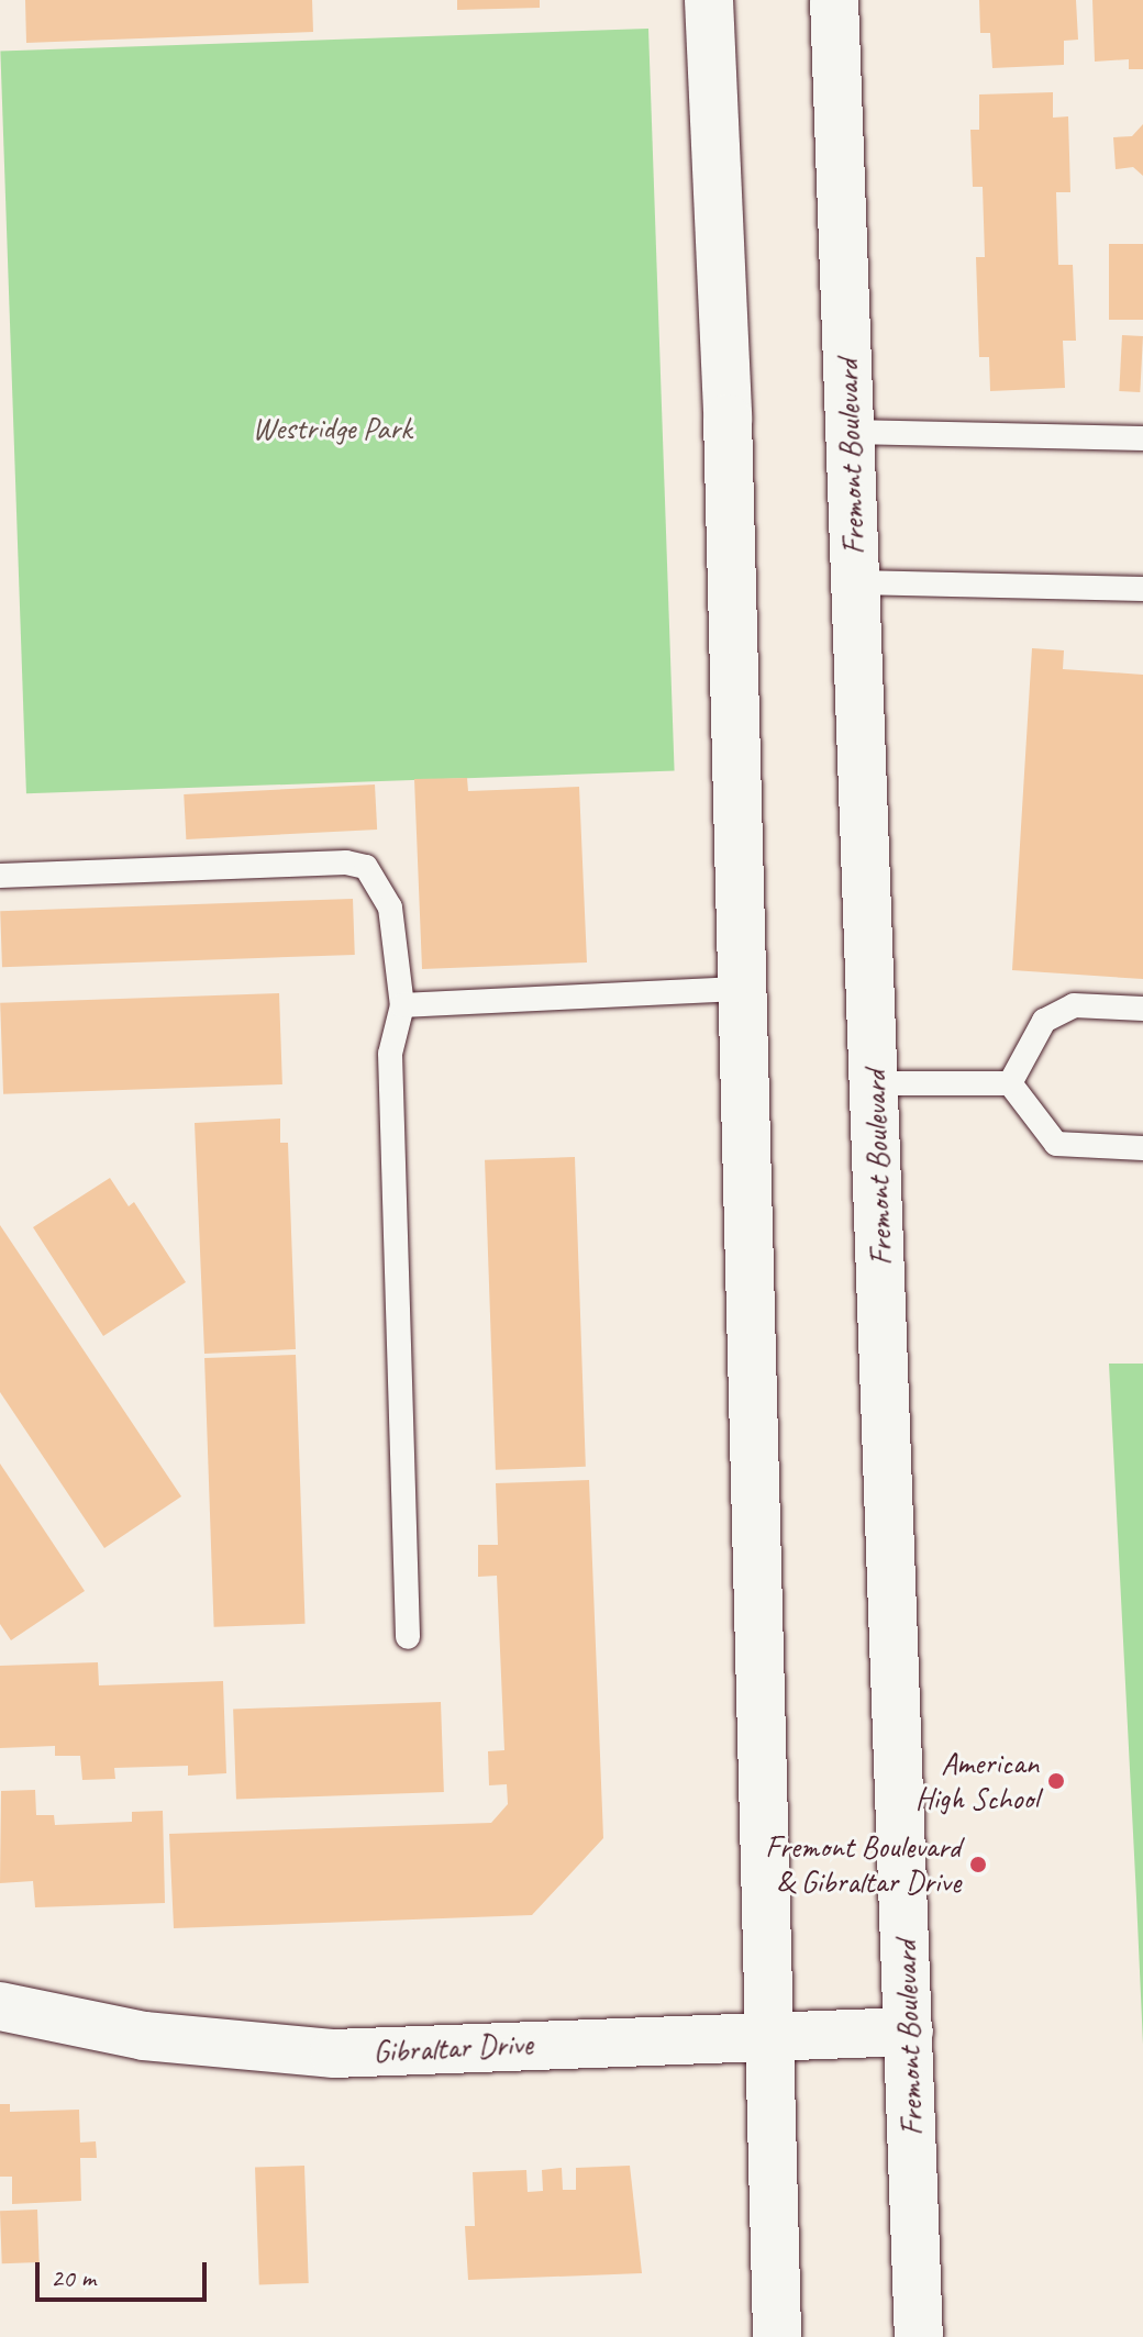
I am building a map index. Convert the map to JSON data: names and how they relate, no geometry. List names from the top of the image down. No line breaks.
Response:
{"streets":{"main road":["Fremont Boulevard","Gibraltar Drive"]},"crossings":[["Fremont Boulevard","Gibraltar Drive"]],"parks":["Westridge Park"],"places":["American High School","Fremont Boulevard & Gibraltar Drive"],"scale_bar":"20 m"}
